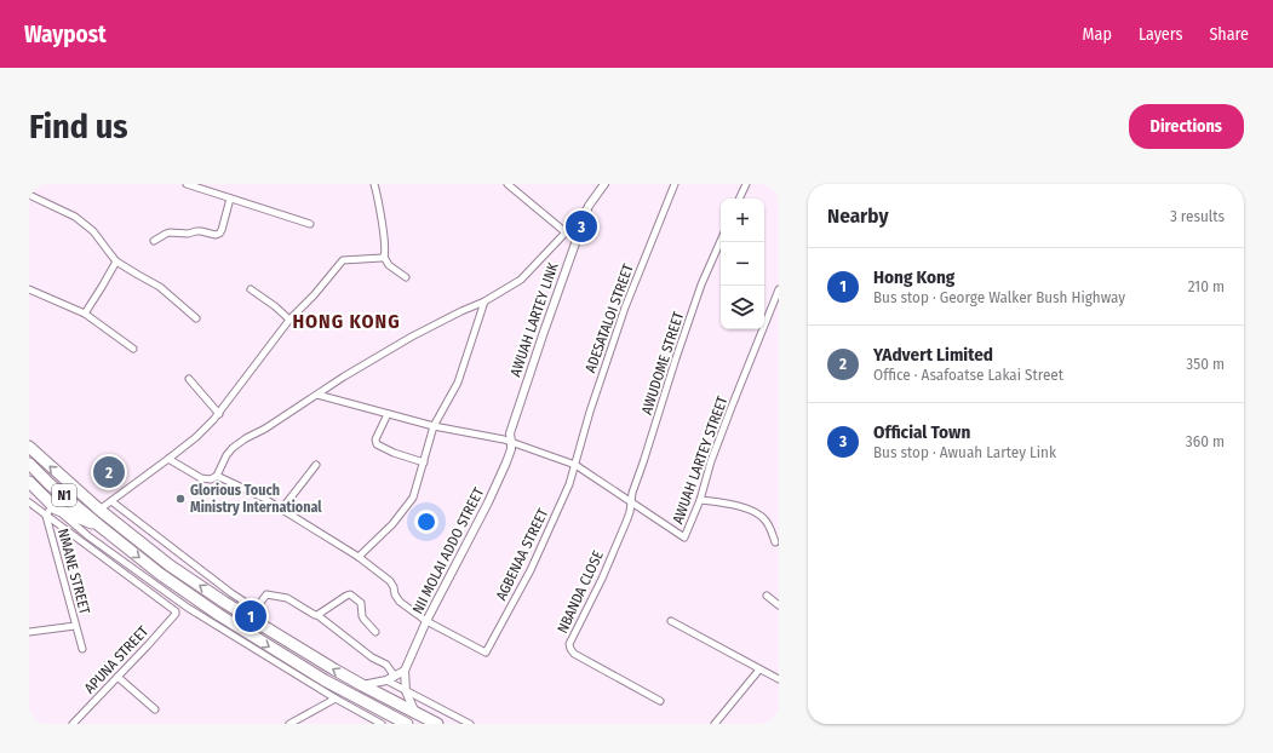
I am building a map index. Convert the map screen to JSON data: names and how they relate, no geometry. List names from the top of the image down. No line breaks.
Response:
{"streets":{"highway":["N1"],"street":["ADESATALOI STREET","AWUAH LARTEY LINK","AWUDOME STREET","AWUAH LARTEY STREET","NII MOLAI ADDO STREET","AGBENAA STREET","NMANE STREET","NBANDA CLOSE","APUNA STREET"]},"crossings":[["ADESATALOI STREET","AWUAH LARTEY STREET"],["ADESATALOI STREET","AGBENAA STREET"],["AWUAH LARTEY LINK","AWUAH LARTEY STREET"],["AWUAH LARTEY LINK","NII MOLAI ADDO STREET"],["AWUDOME STREET","AWUAH LARTEY STREET"],["AWUDOME STREET","NBANDA CLOSE"],["AWUAH LARTEY STREET","NII MOLAI ADDO STREET"],["AWUAH LARTEY STREET","AGBENAA STREET"],["AWUAH LARTEY STREET","NBANDA CLOSE"],["N1","NII MOLAI ADDO STREET"],["NII MOLAI ADDO STREET","AGBENAA STREET"],["NMANE STREET","APUNA STREET"]],"districts":["HONG KONG"],"places":["Glorious Touch Ministry International"],"page":{"header":"Waypost","nav":["Map","Layers","Share"],"buttons":"Directions","title":"Find us","heading":["Nearby","3 results"],"map_buttons":["+","−"],"pins":["3","2","1"],"list":[{"mark":"1","name":"Hong Kong","note":"Bus stop · George Walker Bush Highway","value":"210 m"},{"mark":"2","name":"YAdvert Limited","note":"Office · Asafoatse Lakai Street","value":"350 m"},{"mark":"3","name":"Official Town","note":"Bus stop · Awuah Lartey Link","value":"360 m"}]}}
